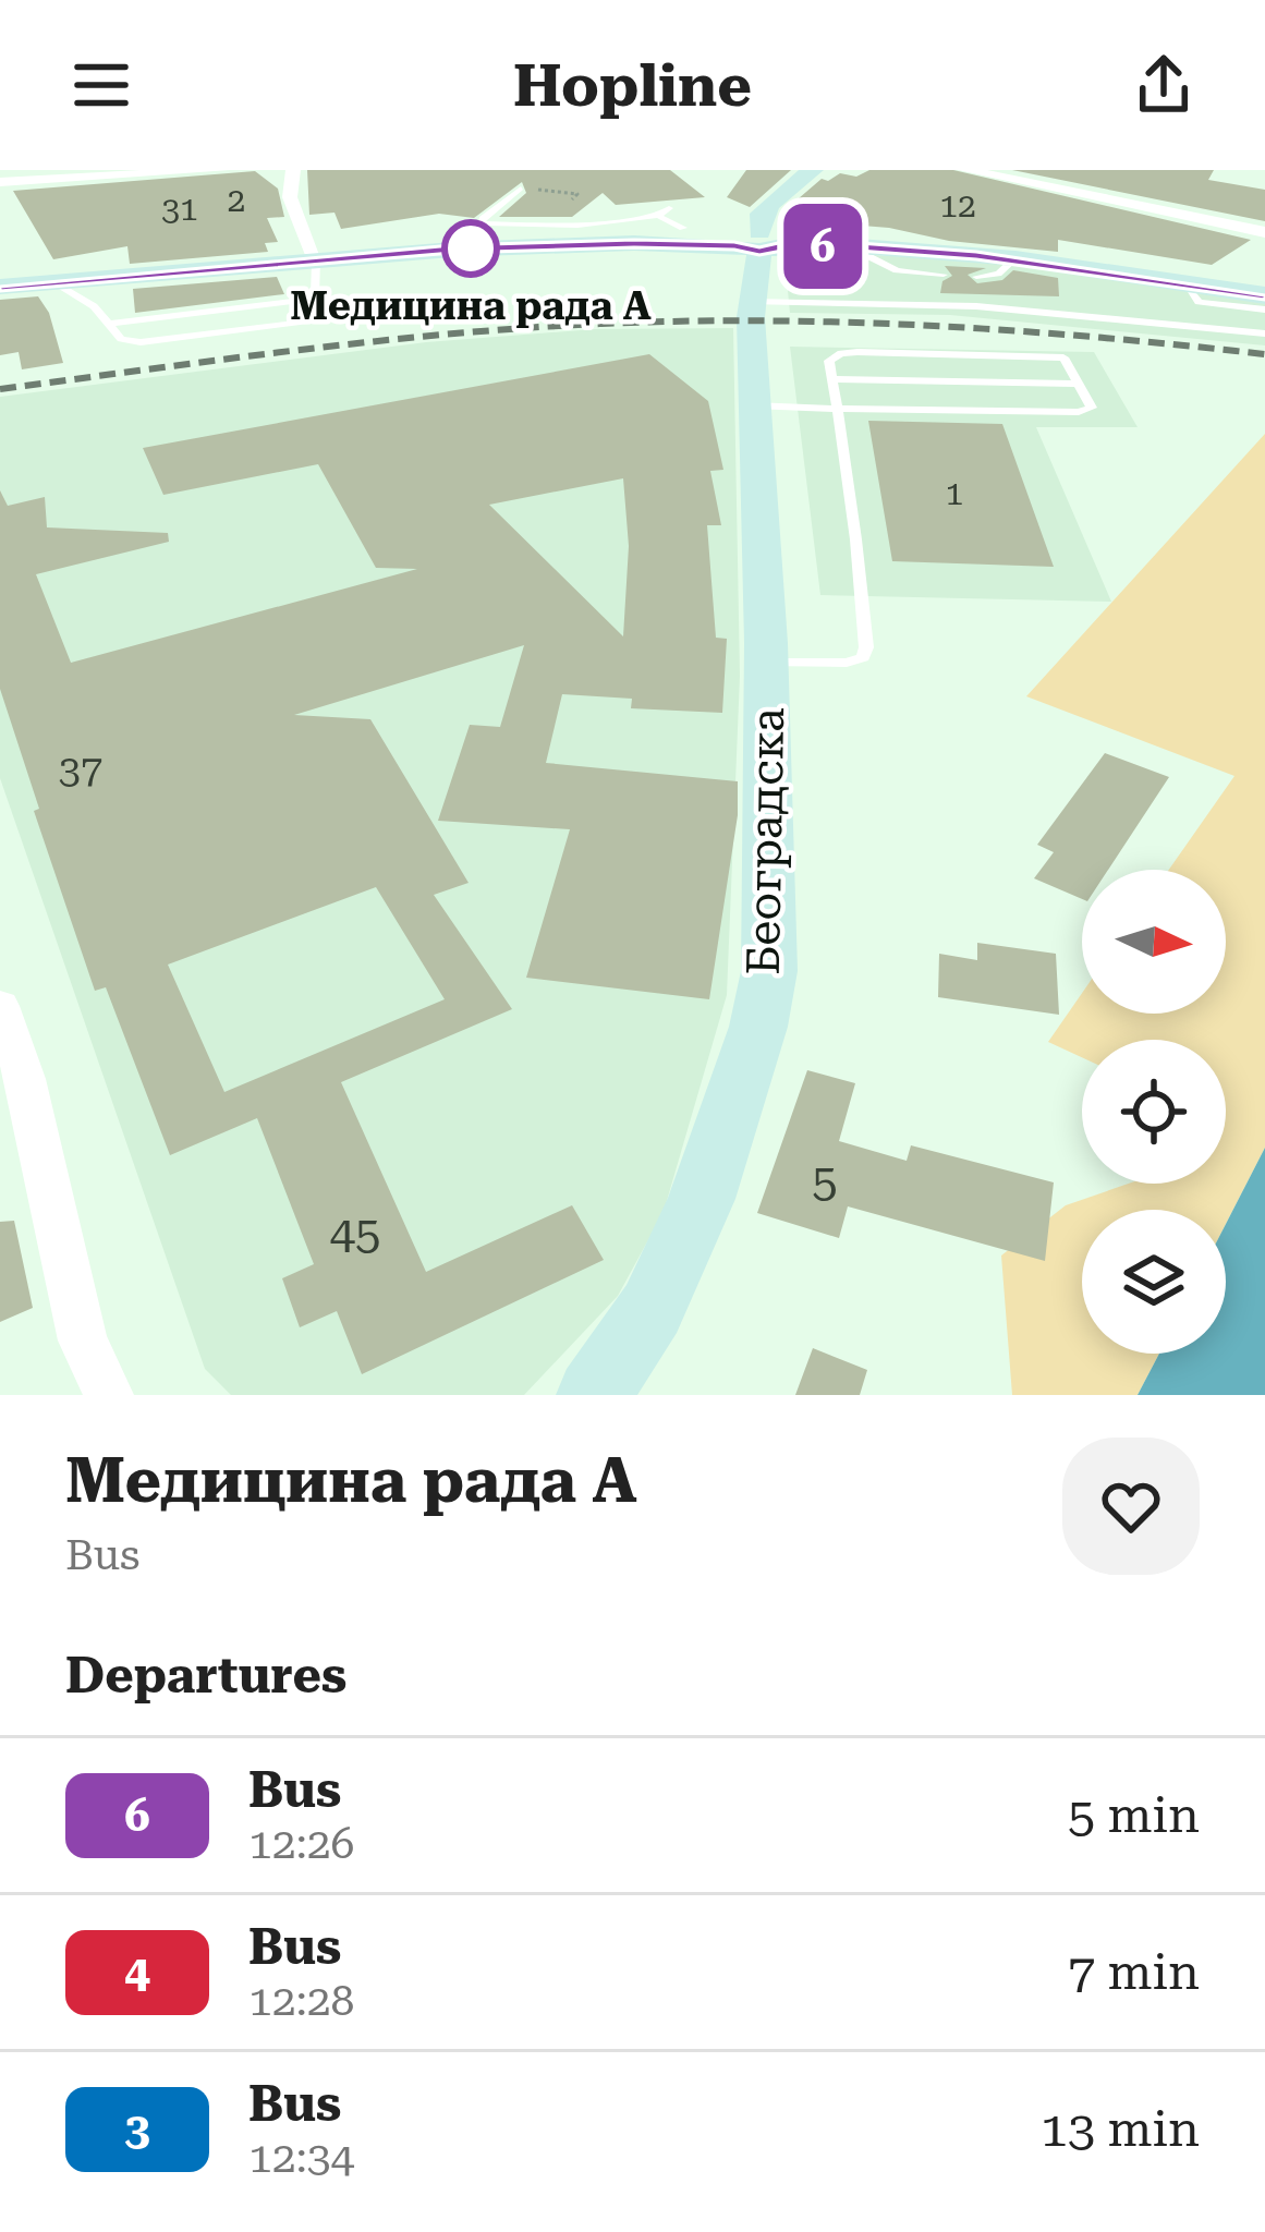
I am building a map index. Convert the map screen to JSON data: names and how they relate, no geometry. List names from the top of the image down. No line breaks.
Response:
{"streets":{"main road":["Београдска"]},"places":["Медицина рада А"],"lines":["bus line 6"],"house_numbers":["2","12","31","1","37","5","45"],"north":"right","page":{"header":"Hopline","on_map":"6","heading":[["Медицина рада А","Bus"],"Departures"],"list":[{"mark":"6","name":"Bus","note":"12:26","value":"5 min"},{"mark":"4","name":"Bus","note":"12:28","value":"7 min"},{"mark":"3","name":"Bus","note":"12:34","value":"13 min"}]}}
